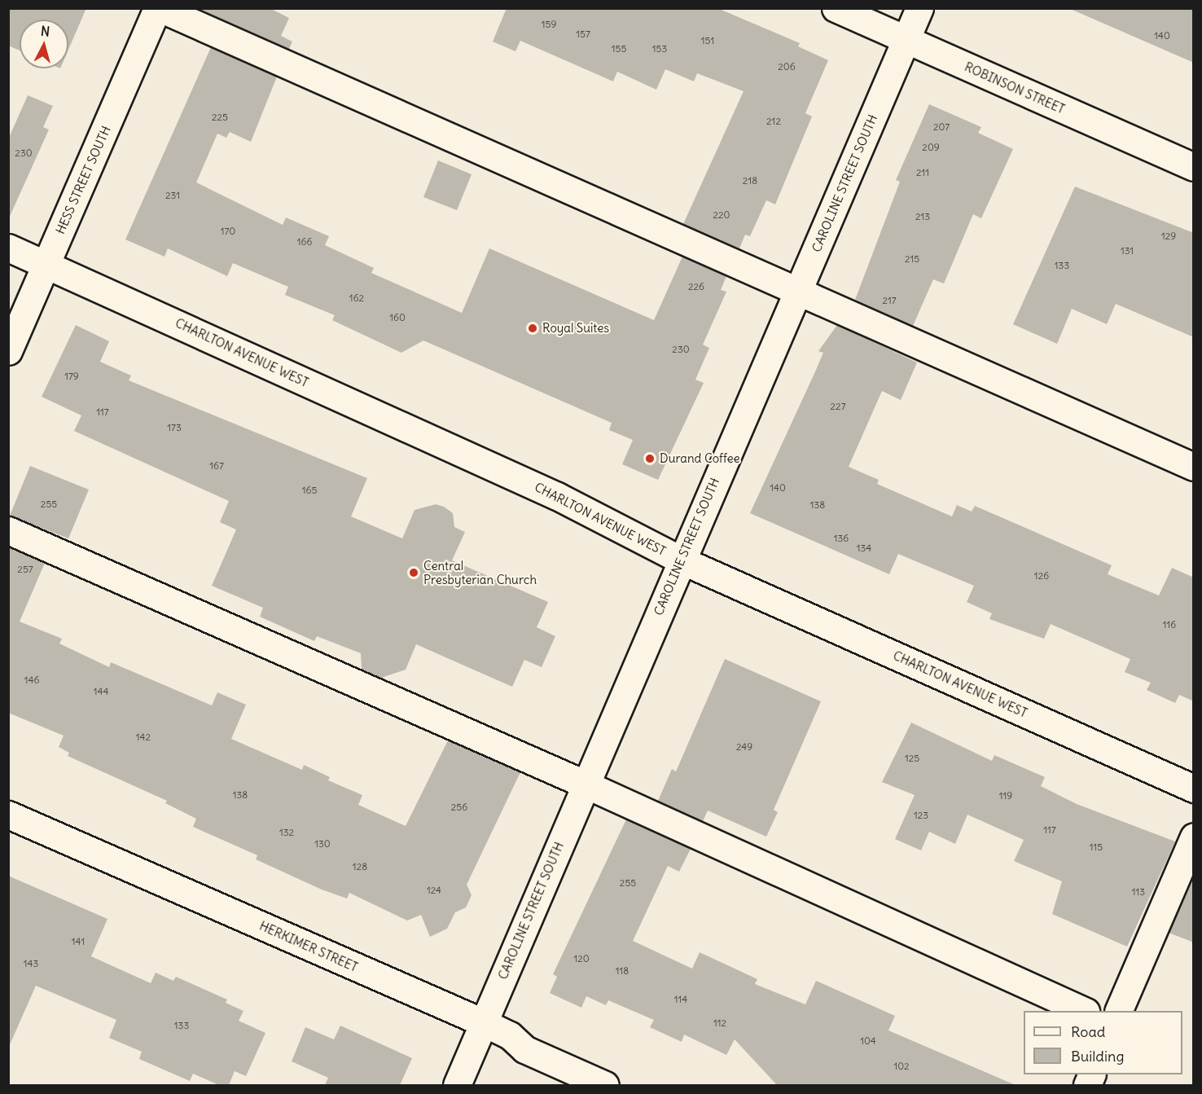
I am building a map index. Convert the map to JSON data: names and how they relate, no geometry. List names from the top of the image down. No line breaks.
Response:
{"streets":{"street":["ROBINSON STREET","HESS STREET SOUTH","CAROLINE STREET SOUTH","CHARLTON AVENUE WEST","HERKIMER STREET"]},"crossings":[["ROBINSON STREET","CAROLINE STREET SOUTH"],["HESS STREET SOUTH","CHARLTON AVENUE WEST"],["CAROLINE STREET SOUTH","CHARLTON AVENUE WEST"],["CAROLINE STREET SOUTH","HERKIMER STREET"]],"places":["Royal Suites","Durand Coffee","Central Presbyterian Church"],"house_numbers":["159","157","140","151","155","153","206","225","212","207","209","230","211","218","231","220","213","170","129","166","131","215","133","226","162","217","160","230","179","227","117","173","167","140","165","255","138","136","134","257","126","116","146","144","142","249","125","138","119","256","123","117","132","130","115","128","255","124","113","141","120","143","118","114","112","133","104","102"],"legend":["Road","Building"],"north":"top"}
